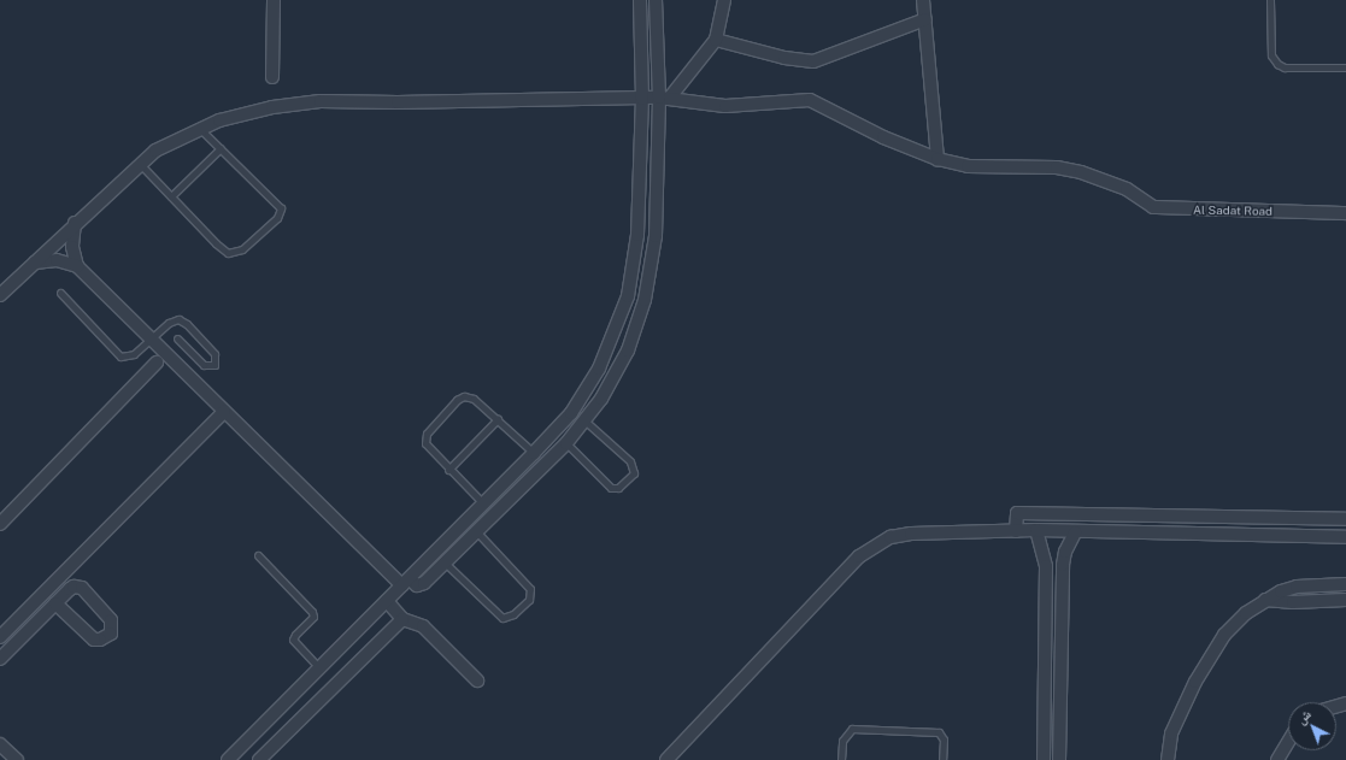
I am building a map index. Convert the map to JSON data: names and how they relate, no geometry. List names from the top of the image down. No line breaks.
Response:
{"streets":{"street":["Al Sadat Road"]},"north":"top left"}
